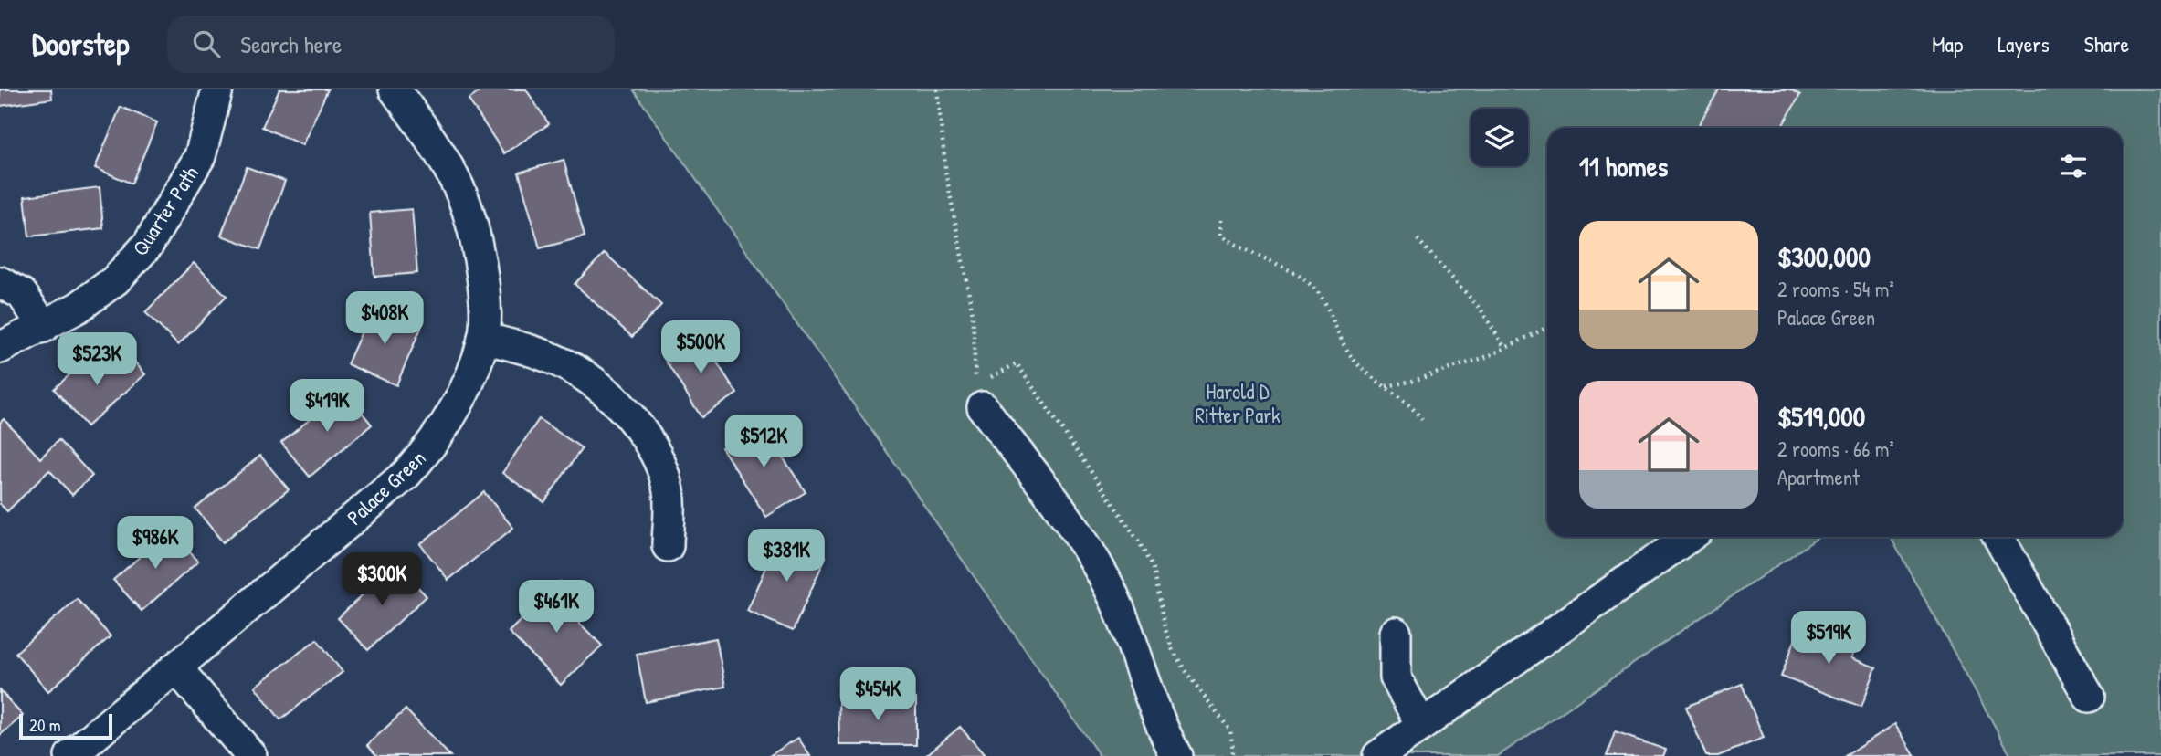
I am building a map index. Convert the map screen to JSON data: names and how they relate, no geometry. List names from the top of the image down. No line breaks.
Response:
{"streets":{"street":["Quarter Path","Palace Green"]},"parks":["Harold D Ritter Park"],"scale_bar":"20 m","page":{"header":"Doorstep","search":"Search here","nav":["Map","Layers","Share"],"heading":"11 homes","list":[{"name":"$300,000","note":"2 rooms · 54 m² · Palace Green"},{"name":"$519,000","note":"2 rooms · 66 m² · Apartment"}],"price":["$408K","$500K","$523K","$419K","$512K","$986K","$381K","$300K","$461K","$519K","$454K"],"scale":"20 m"}}
